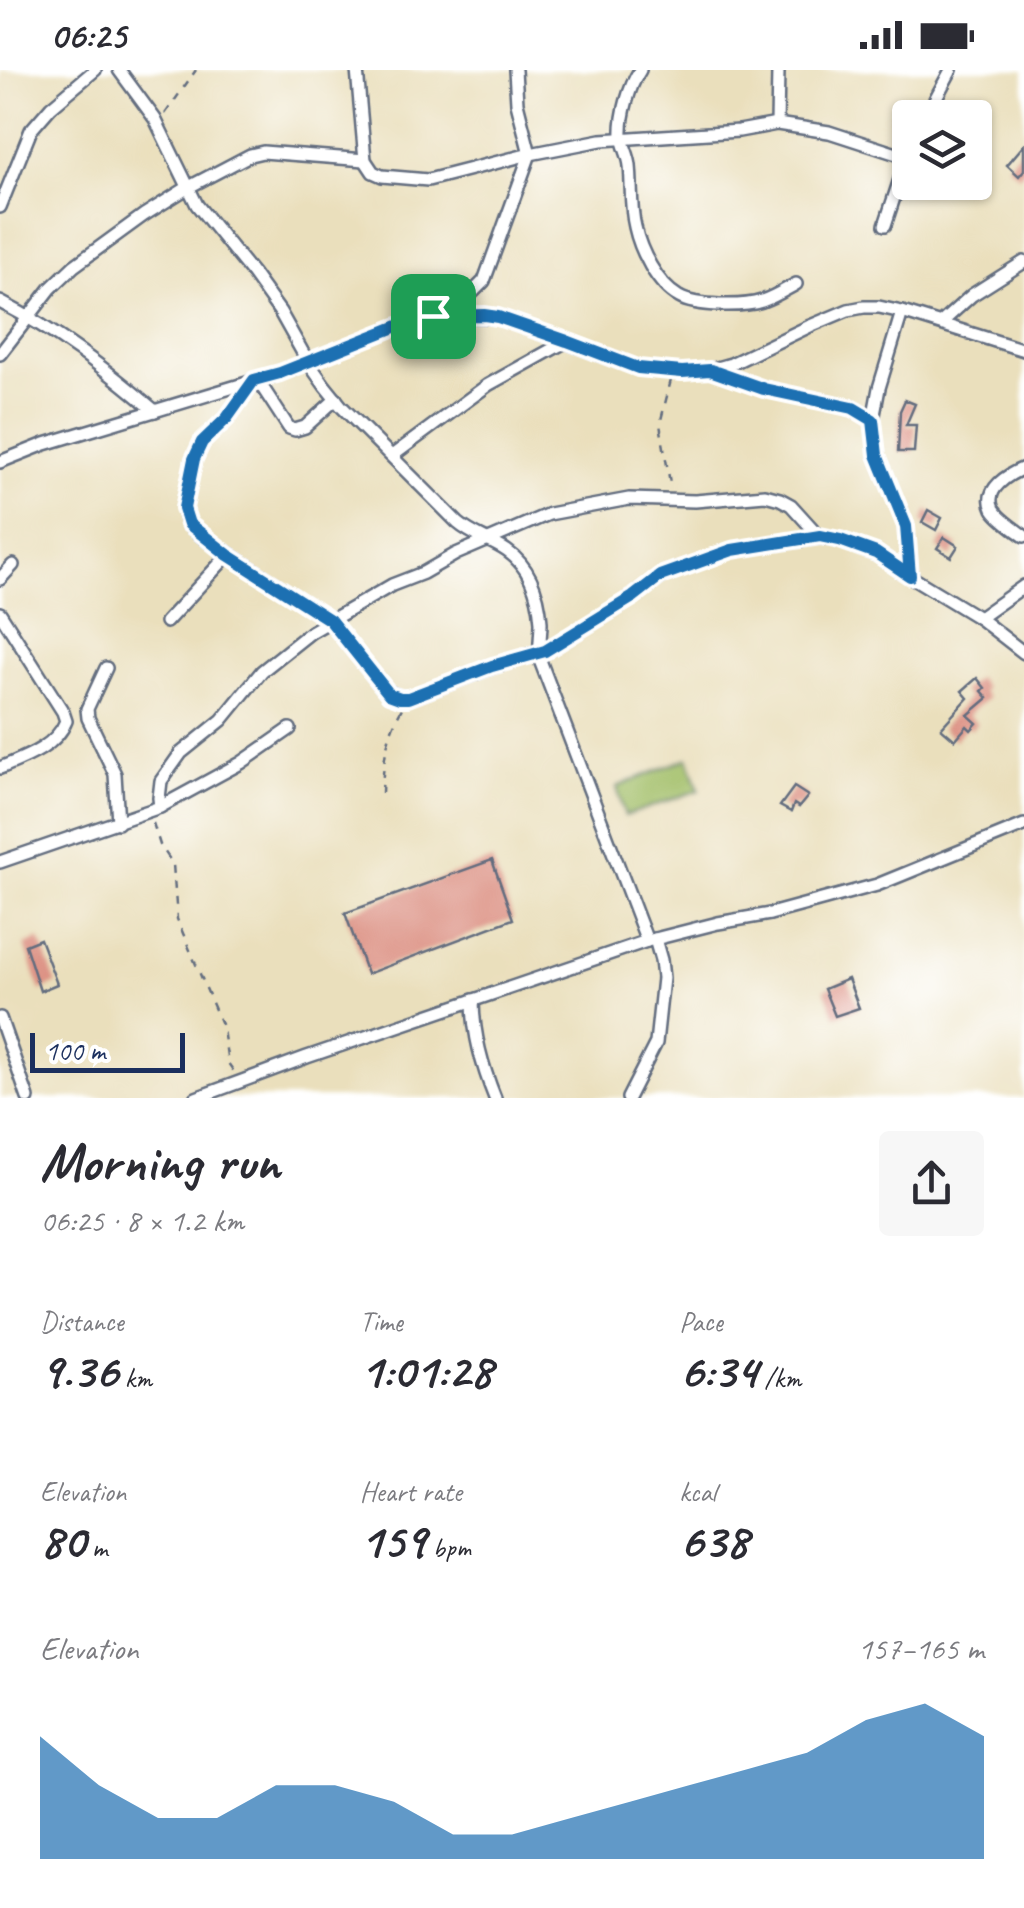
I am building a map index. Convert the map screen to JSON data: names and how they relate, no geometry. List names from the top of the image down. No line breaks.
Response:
{"scale_bar":"100 m","page":{"status":"06:25","scale":"100 m","heading":["Morning run","06:25 · 8 × 1.2 km"],"stats":[["Distance","9.36 km"],["Time","1:01:28"],["Pace","6:34 /km"],["Elevation","80 m"],["Heart rate","159 bpm"],["kcal","638"]],"chart":["Elevation","157–165 m"]}}
